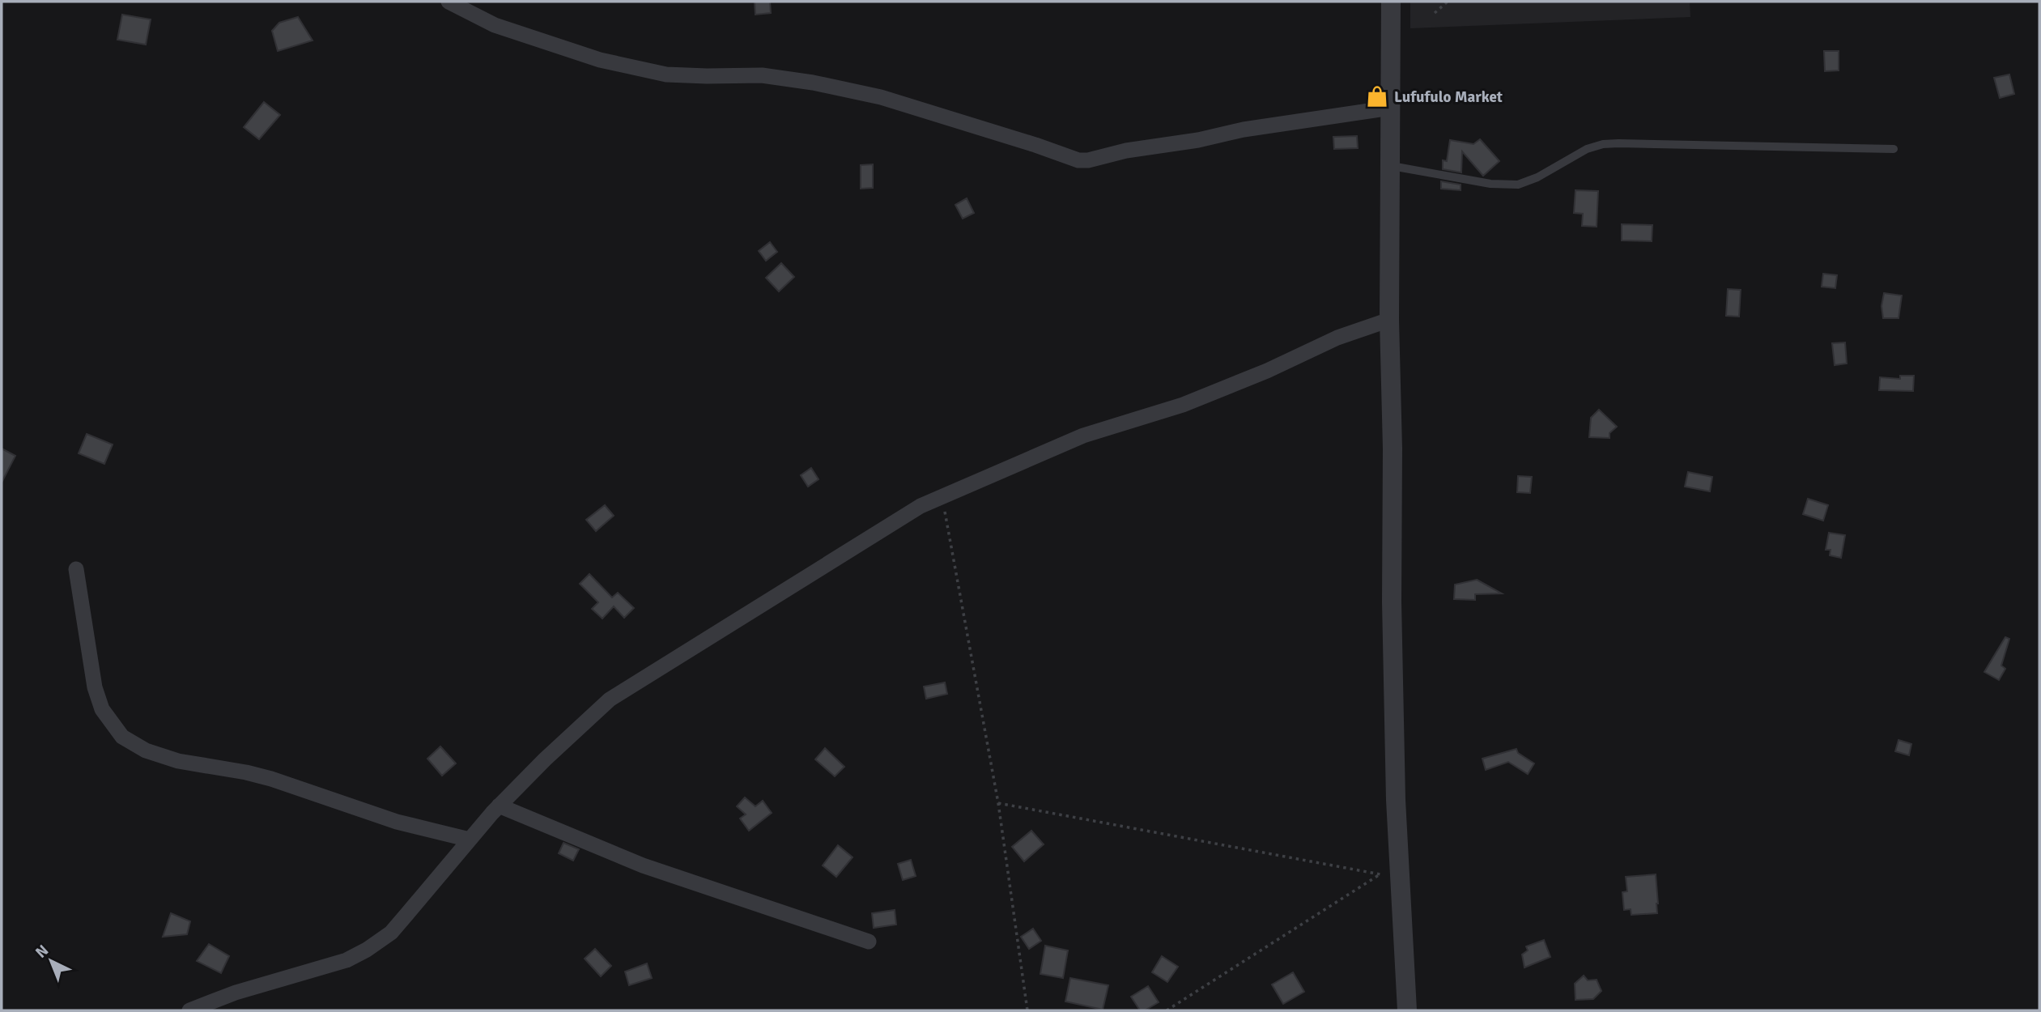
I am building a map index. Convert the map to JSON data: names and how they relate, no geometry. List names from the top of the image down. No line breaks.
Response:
{"places":{"shop":["Lufufulo Market"]},"north":"top left"}
